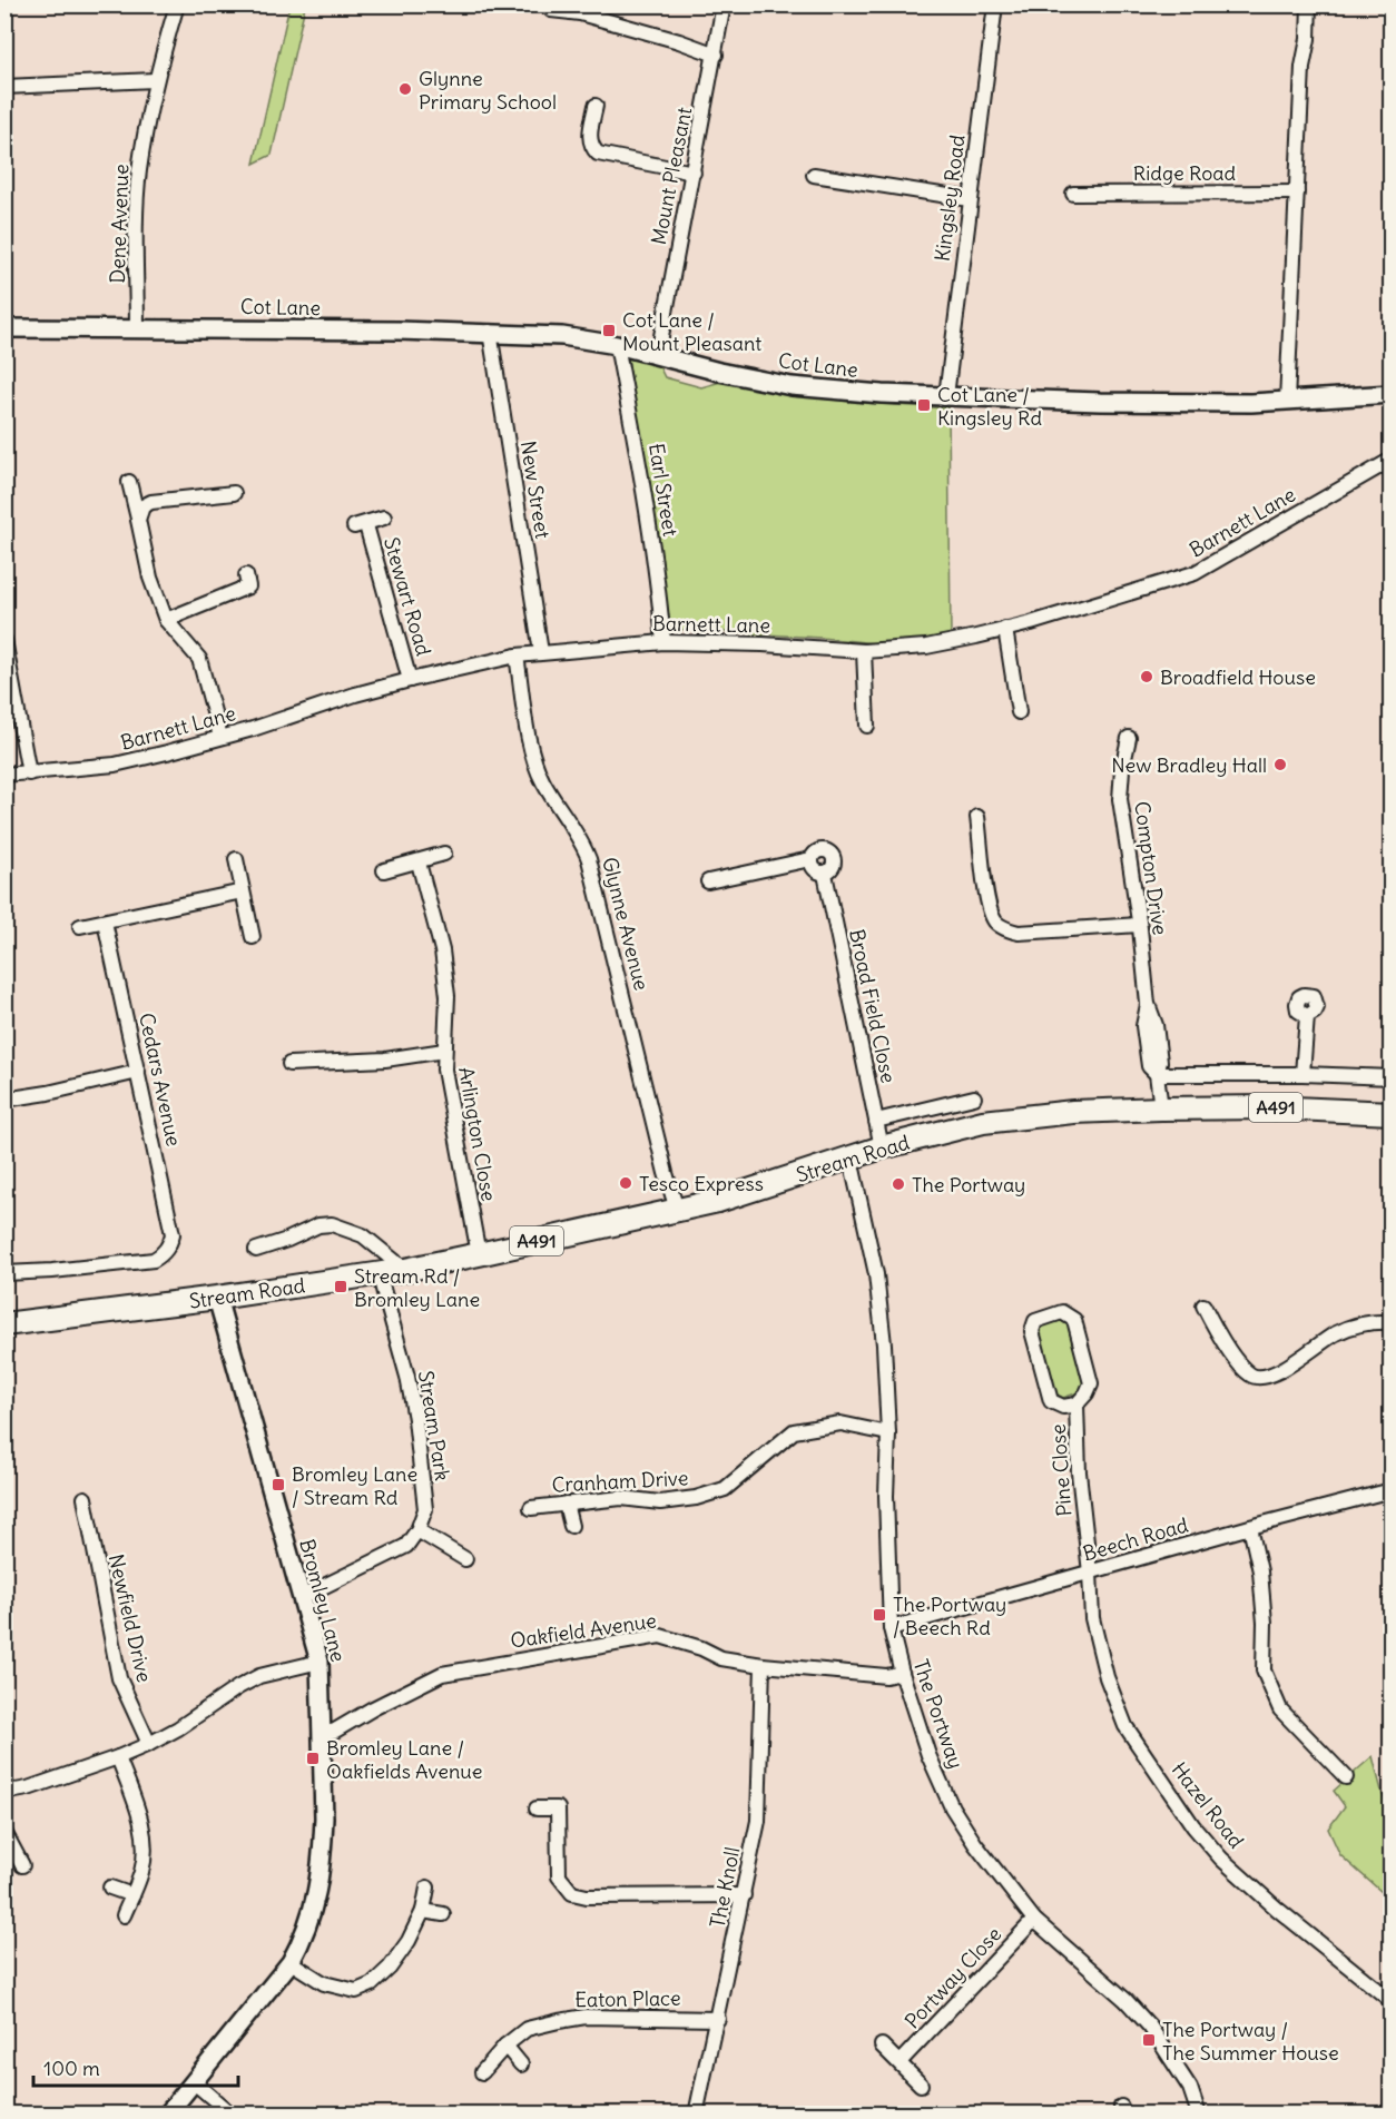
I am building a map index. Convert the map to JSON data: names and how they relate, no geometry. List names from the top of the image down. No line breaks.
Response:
{"streets":{"highway":["A491","Stream Road"],"street":["Ridge Road","Mount Pleasant","Kingsley Road","Dene Avenue","Cot Lane","New Street","Earl Street","Barnett Lane","Stewart Road","Compton Drive","Glynne Avenue","Broad Field Close","Cedars Avenue","Arlington Close","Stream Park","Pine Close","Cranham Drive","Beech Road","Bromley Lane","Newfield Drive","Oakfield Avenue","The Portway","Hazel Road","The Knoll","Portway Close","Eaton Place"]},"crossings":[["Mount Pleasant","Cot Lane"],["Kingsley Road","Cot Lane"],["Dene Avenue","Cot Lane"],["Cot Lane","New Street"],["Cot Lane","Earl Street"],["New Street","Barnett Lane"],["Earl Street","Barnett Lane"],["Barnett Lane","Stewart Road"],["Barnett Lane","Glynne Avenue"],["Compton Drive","Stream Road"],["Glynne Avenue","Stream Road"],["Broad Field Close","Stream Road"],["Arlington Close","Stream Road"],["Stream Road","Stream Park"],["Stream Road","Bromley Lane"],["Stream Road","The Portway"],["Pine Close","Beech Road"],["Pine Close","Hazel Road"],["Cranham Drive","The Portway"],["Beech Road","The Portway"],["Beech Road","Hazel Road"],["Bromley Lane","Oakfield Avenue"],["Oakfield Avenue","The Portway"],["Oakfield Avenue","The Knoll"],["The Portway","Portway Close"],["The Knoll","Eaton Place"]],"places":{"other":["Glynne Primary School","Broadfield House","New Bradley Hall","Tesco Express","The Portway"],"transit":["Cot Lane / Mount Pleasant","Cot Lane / Kingsley Rd","Stream Rd / Bromley Lane","Bromley Lane / Stream Rd","The Portway / Beech Rd","Bromley Lane / Oakfields Avenue","The Portway / The Summer House"]},"scale_bar":"100 m"}
